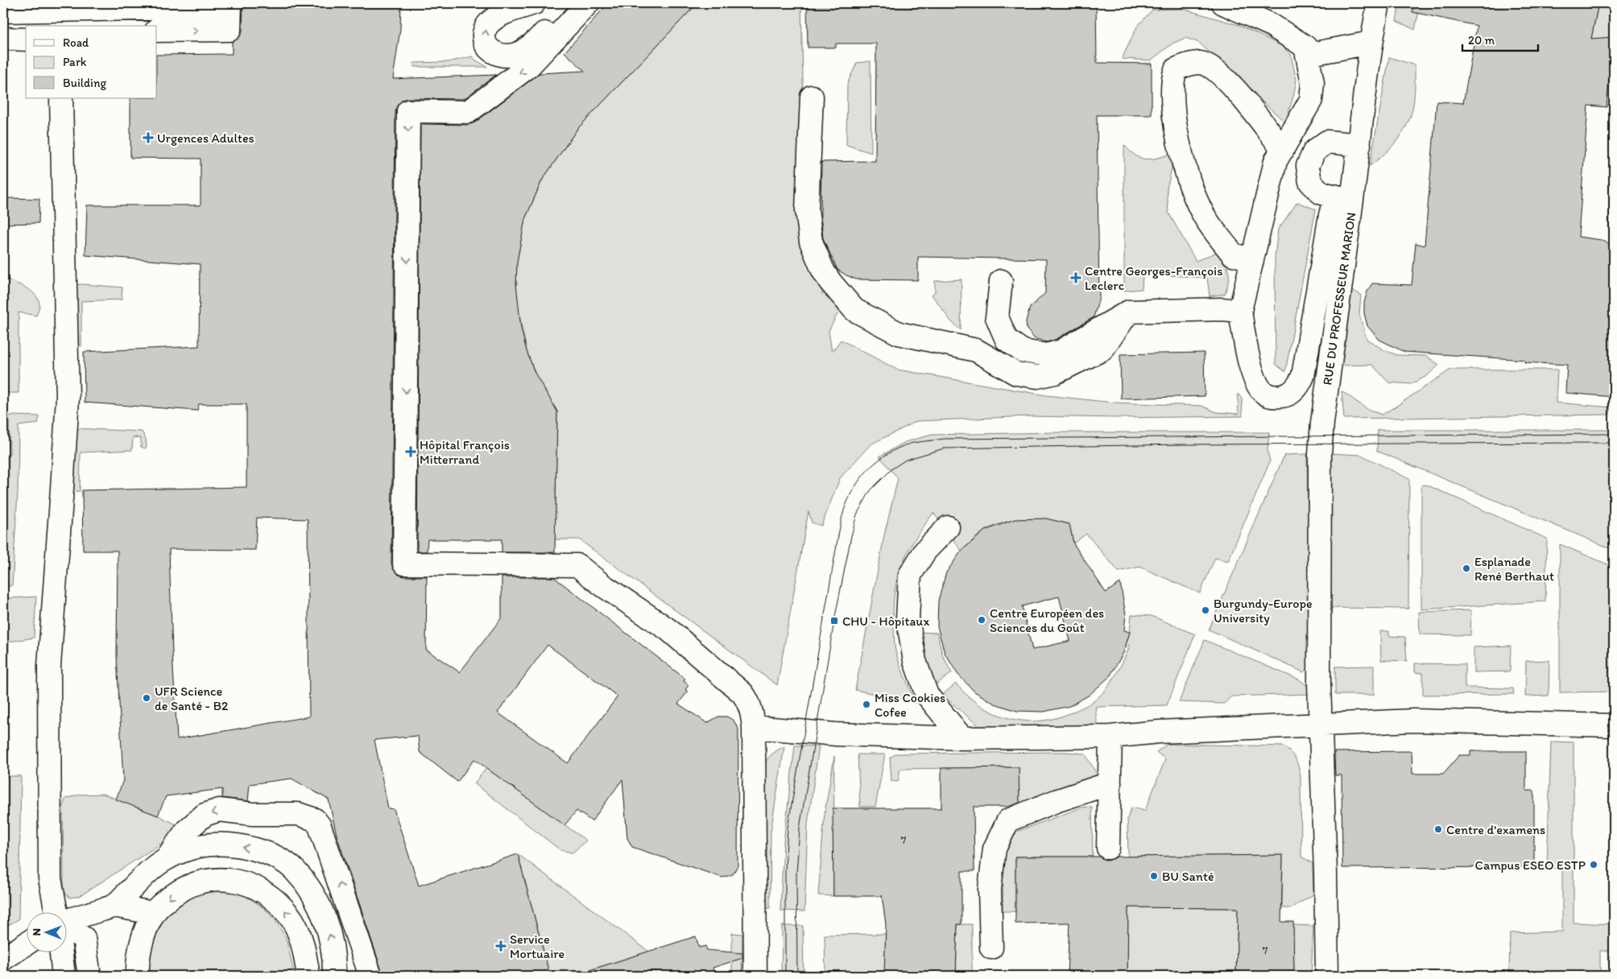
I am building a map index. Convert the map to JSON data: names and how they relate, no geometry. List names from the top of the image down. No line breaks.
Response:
{"streets":{"street":["RUE DU PROFESSEUR MARION"]},"places":{"health":["Urgences Adultes","Centre Georges-François Leclerc","Hôpital François Mitterrand","Service Mortuaire"],"other":["Esplanade René Berthaut","Burgundy-Europe University","Centre Européen des Sciences du Goût","UFR Science de Santé - B2","Miss Cookies Cofee","Centre d'examens","Campus ESEO ESTP","BU Santé"],"transit":["CHU - Hôpitaux"]},"house_numbers":["7","7"],"legend":["Road","Park","Building"],"scale_bar":"20 m","north":"left"}
